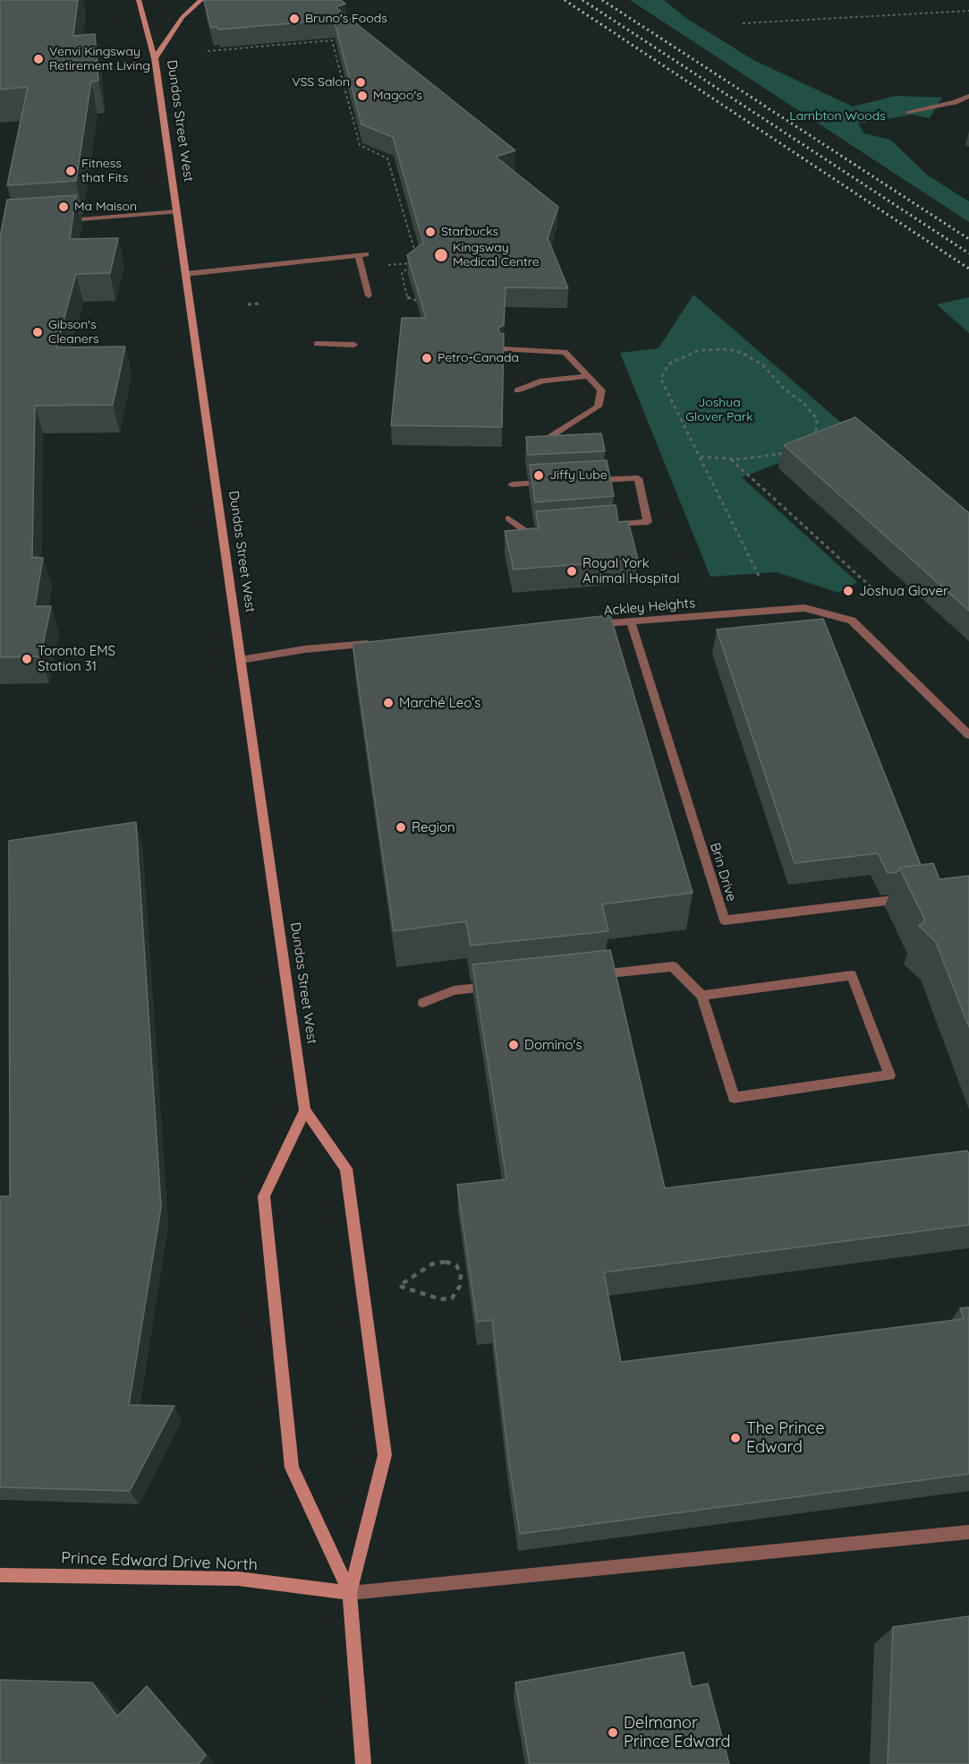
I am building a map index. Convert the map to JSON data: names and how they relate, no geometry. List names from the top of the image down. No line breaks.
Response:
{"streets":{"main road":["Dundas Street West","Prince Edward Drive North"],"lane":["Ackley Heights","Brin Drive"]},"crossings":[["Dundas Street West","Prince Edward Drive North"],["Ackley Heights","Brin Drive"]],"parks":["Lambton Woods","Joshua Glover Park"],"places":["Bruno's Foods","Venvi Kingsway Retirement Living","VSS Salon","Magoo's","Fitness that Fits","Ma Maison","Starbucks","Kingsway Medical Centre","Gibson's Cleaners","Petro-Canada","Jiffy Lube","Royal York Animal Hospital","Joshua Glover","Toronto EMS Station 31","Marché Leo’s","Region","Domino's","The Prince Edward","Delmanor Prince Edward"]}
